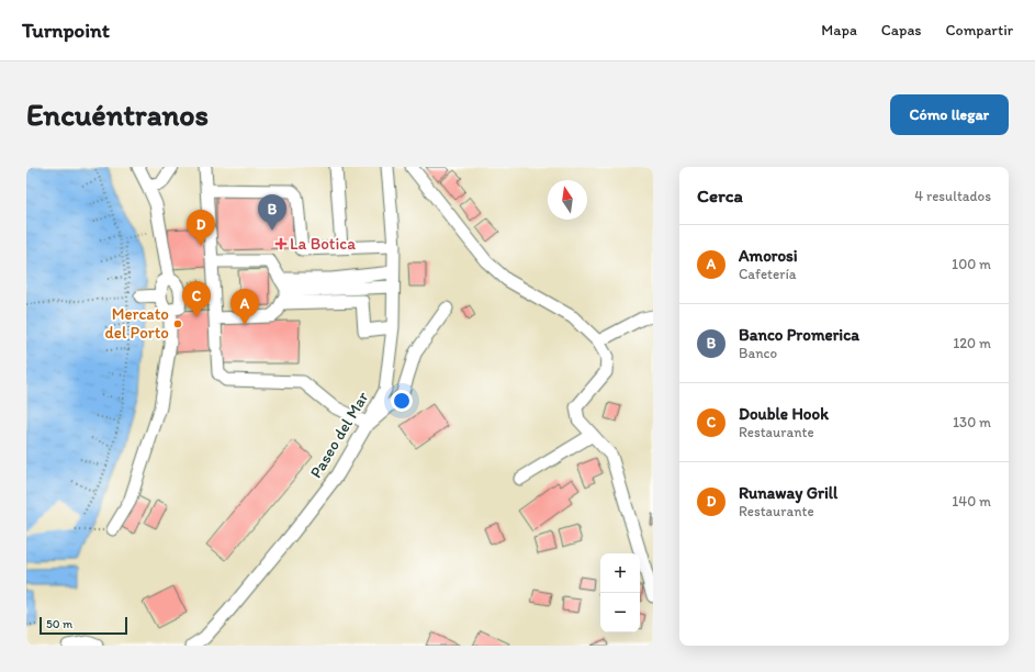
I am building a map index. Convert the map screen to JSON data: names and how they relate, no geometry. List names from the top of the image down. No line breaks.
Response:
{"streets":{"street":["Paseo del Mar"]},"places":{"health":["La Botica"],"other":["Mercato del Porto"]},"scale_bar":"50 m","north":"top","page":{"header":"Turnpoint","nav":["Mapa","Capas","Compartir"],"buttons":"Cómo llegar","title":"Encuéntranos","heading":["Cerca","4 resultados"],"pins":["B","D","C","A"],"list":[{"mark":"A","name":"Amorosi","note":"Cafetería","value":"100 m"},{"mark":"B","name":"Banco Promerica","note":"Banco","value":"120 m"},{"mark":"C","name":"Double Hook","note":"Restaurante","value":"130 m"},{"mark":"D","name":"Runaway Grill","note":"Restaurante","value":"140 m"}],"map_buttons":["+","−"],"scale":"50 m"}}
